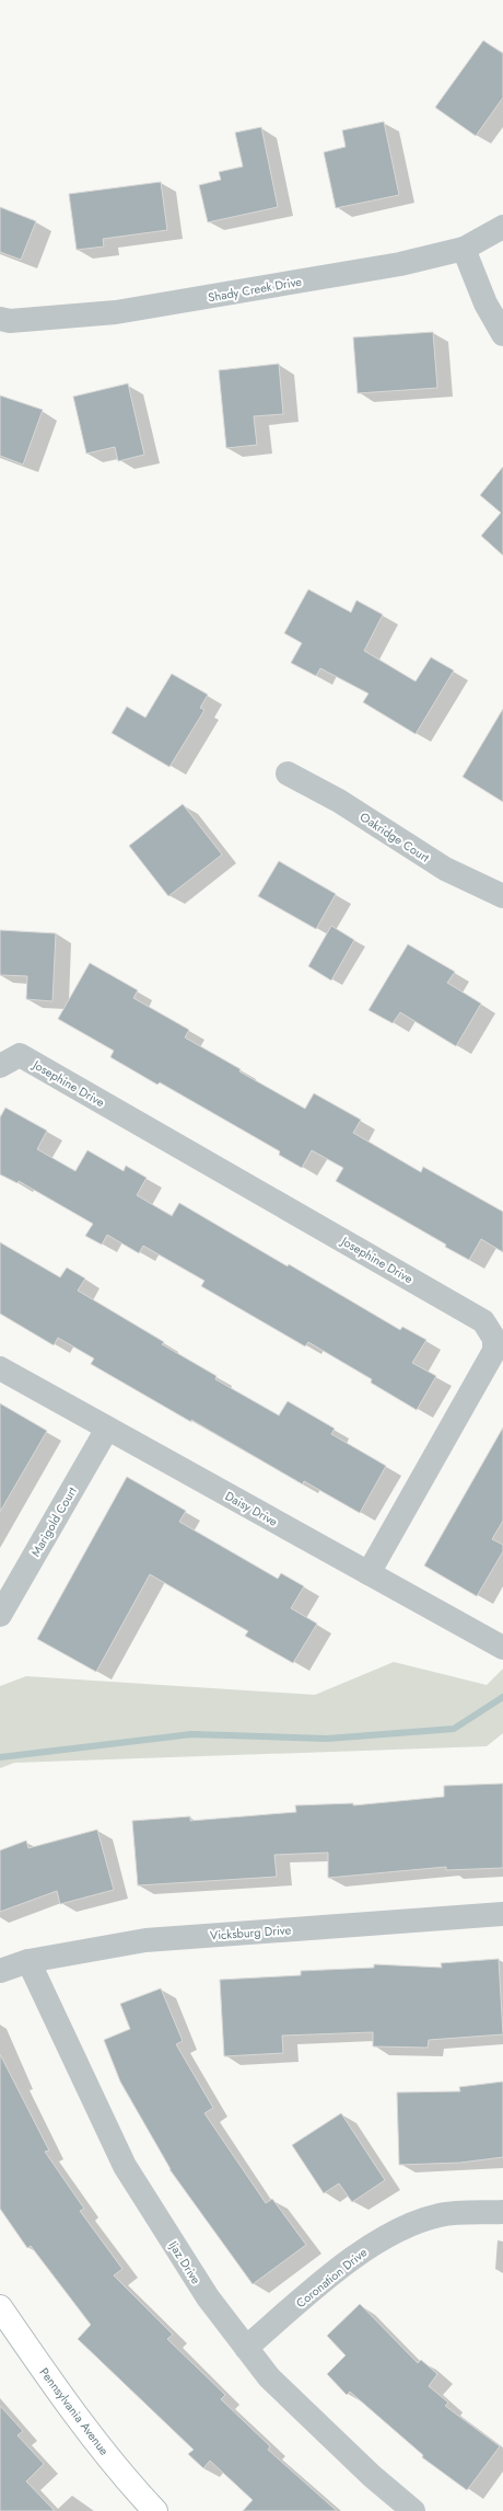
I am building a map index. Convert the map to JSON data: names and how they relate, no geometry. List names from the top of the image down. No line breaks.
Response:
{"streets":{"street":["Shady Creek Drive","Oakridge Court","Josephine Drive","Daisy Drive","Marigold Court","Vicksburg Drive","Ijaz Drive","Coronation Drive","Pennsylvania Avenue"]},"crossings":[["Josephine Drive","Daisy Drive"],["Daisy Drive","Marigold Court"],["Vicksburg Drive","Ijaz Drive"],["Ijaz Drive","Coronation Drive"]]}
